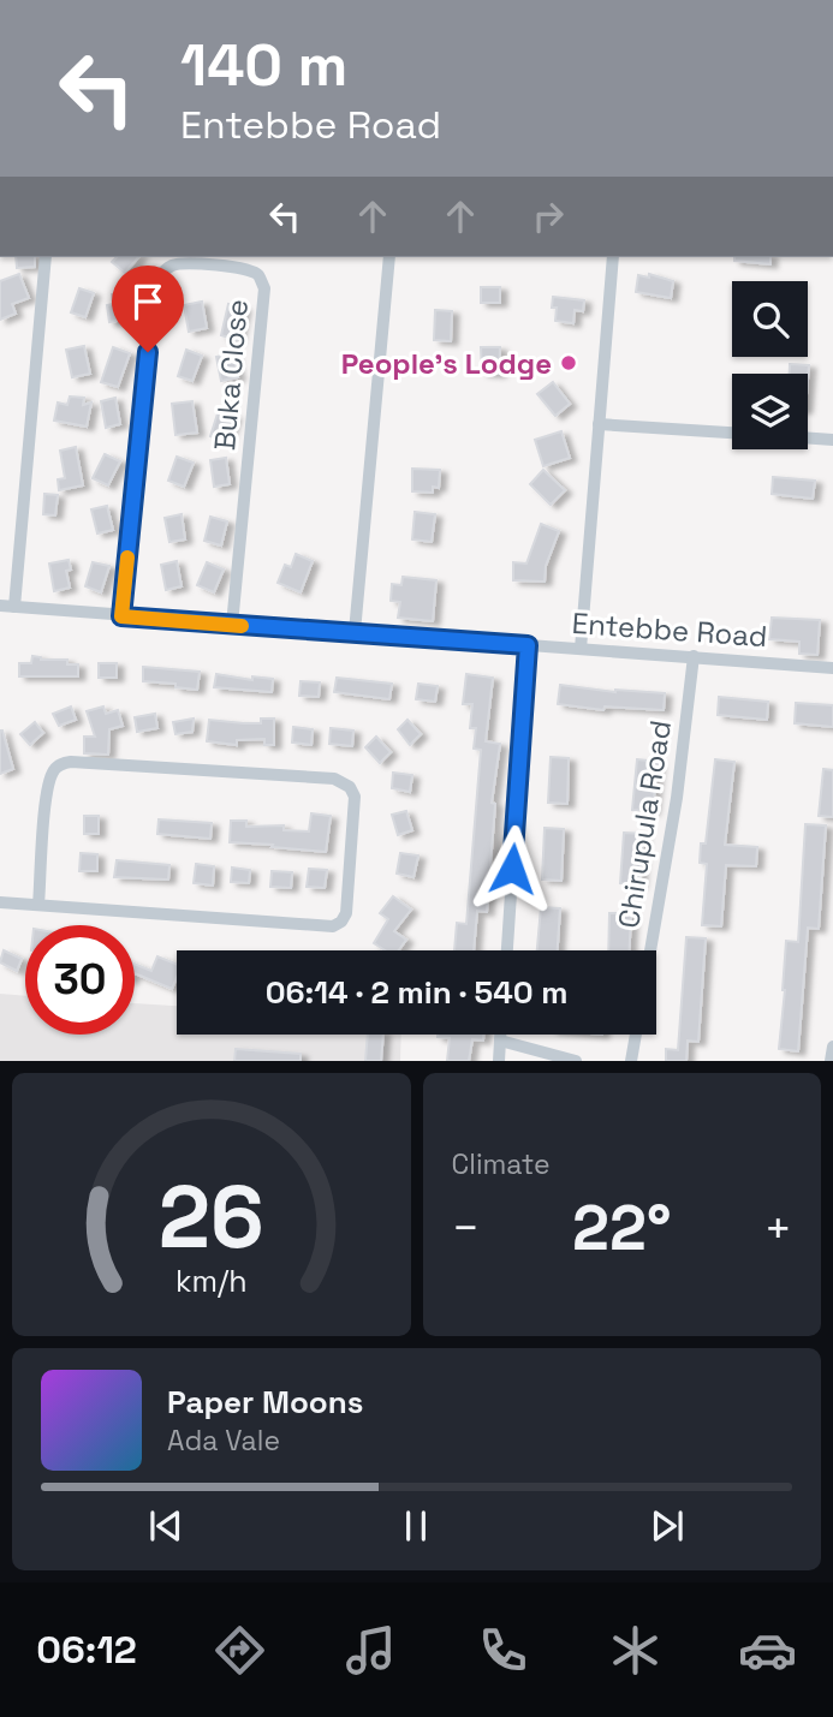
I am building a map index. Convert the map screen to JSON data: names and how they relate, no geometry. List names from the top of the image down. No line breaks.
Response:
{"streets":{"street":["Buka Close","Entebbe Road","Chirupula Road"]},"crossings":[["Buka Close","Entebbe Road"],["Entebbe Road","Chirupula Road"]],"places":["People's Lodge"],"page":{"turn":["140 m","Entebbe Road"],"limit":"30","trip":"06:14 · 2 min · 540 m","tile":"Climate","heat":["−","22°","+"],"song":["Paper Moons","Ada Vale"],"tabs":"06:12","gauge":["26","km/h"]}}
